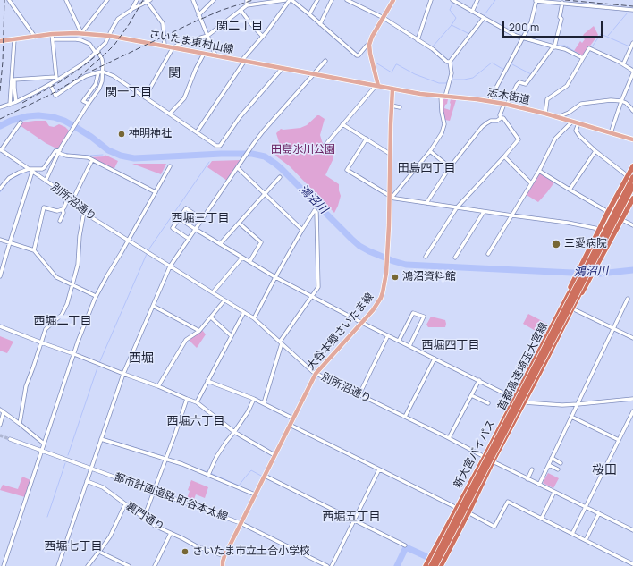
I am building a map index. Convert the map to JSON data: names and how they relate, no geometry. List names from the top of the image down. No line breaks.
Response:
{"streets":{"highway":["首都高速埼玉大宮線","新大宮バイパス"],"main road":["さいたま東村山線","志木街道","大谷本郷さいたま線"],"street":["別所沼通り","都市計画道路 町谷本太線","裏門通り"]},"crossings":[["さいたま東村山線","志木街道"],["志木街道","大谷本郷さいたま線"],["別所沼通り","大谷本郷さいたま線"],["別所沼通り","新大宮バイパス"],["大谷本郷さいたま線","都市計画道路 町谷本太線"],["大谷本郷さいたま線","裏門通り"],["首都高速埼玉大宮線","新大宮バイパス"]],"districts":["関二丁目","関","関一丁目","田島四丁目","西堀三丁目","西堀二丁目","西堀四丁目","西堀","西堀六丁目","桜田","西堀五丁目","西堀七丁目"],"water":["鴻沼川"],"parks":["田島氷川公園"],"places":["神明神社","三愛病院","鴻沼資料館","さいたま市立土合小学校"],"scale_bar":"200 m"}
